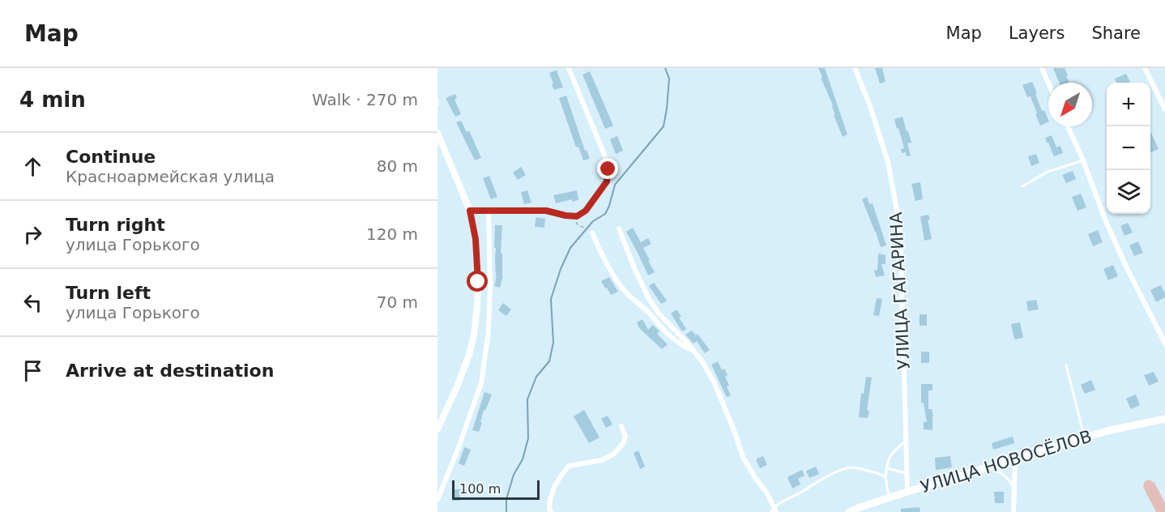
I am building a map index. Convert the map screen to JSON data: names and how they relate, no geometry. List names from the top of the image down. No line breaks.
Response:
{"streets":{"main road":["УЛИЦА НОВОСЁЛОВ"],"street":["УЛИЦА ГАГАРИНА"]},"crossings":[["УЛИЦА ГАГАРИНА","УЛИЦА НОВОСЁЛОВ"]],"scale_bar":"100 m","north":"bottom left","page":{"header":"Map","nav":["Map","Layers","Share"],"heading":["4 min","Walk · 270 m"],"map_buttons":["+","−"],"list":[["Continue","Красноармейская улица","80 m"],["Turn right","улица Горького","120 m"],["Turn left","улица Горького","70 m"],"Arrive at destination"],"scale":"100 m"}}
